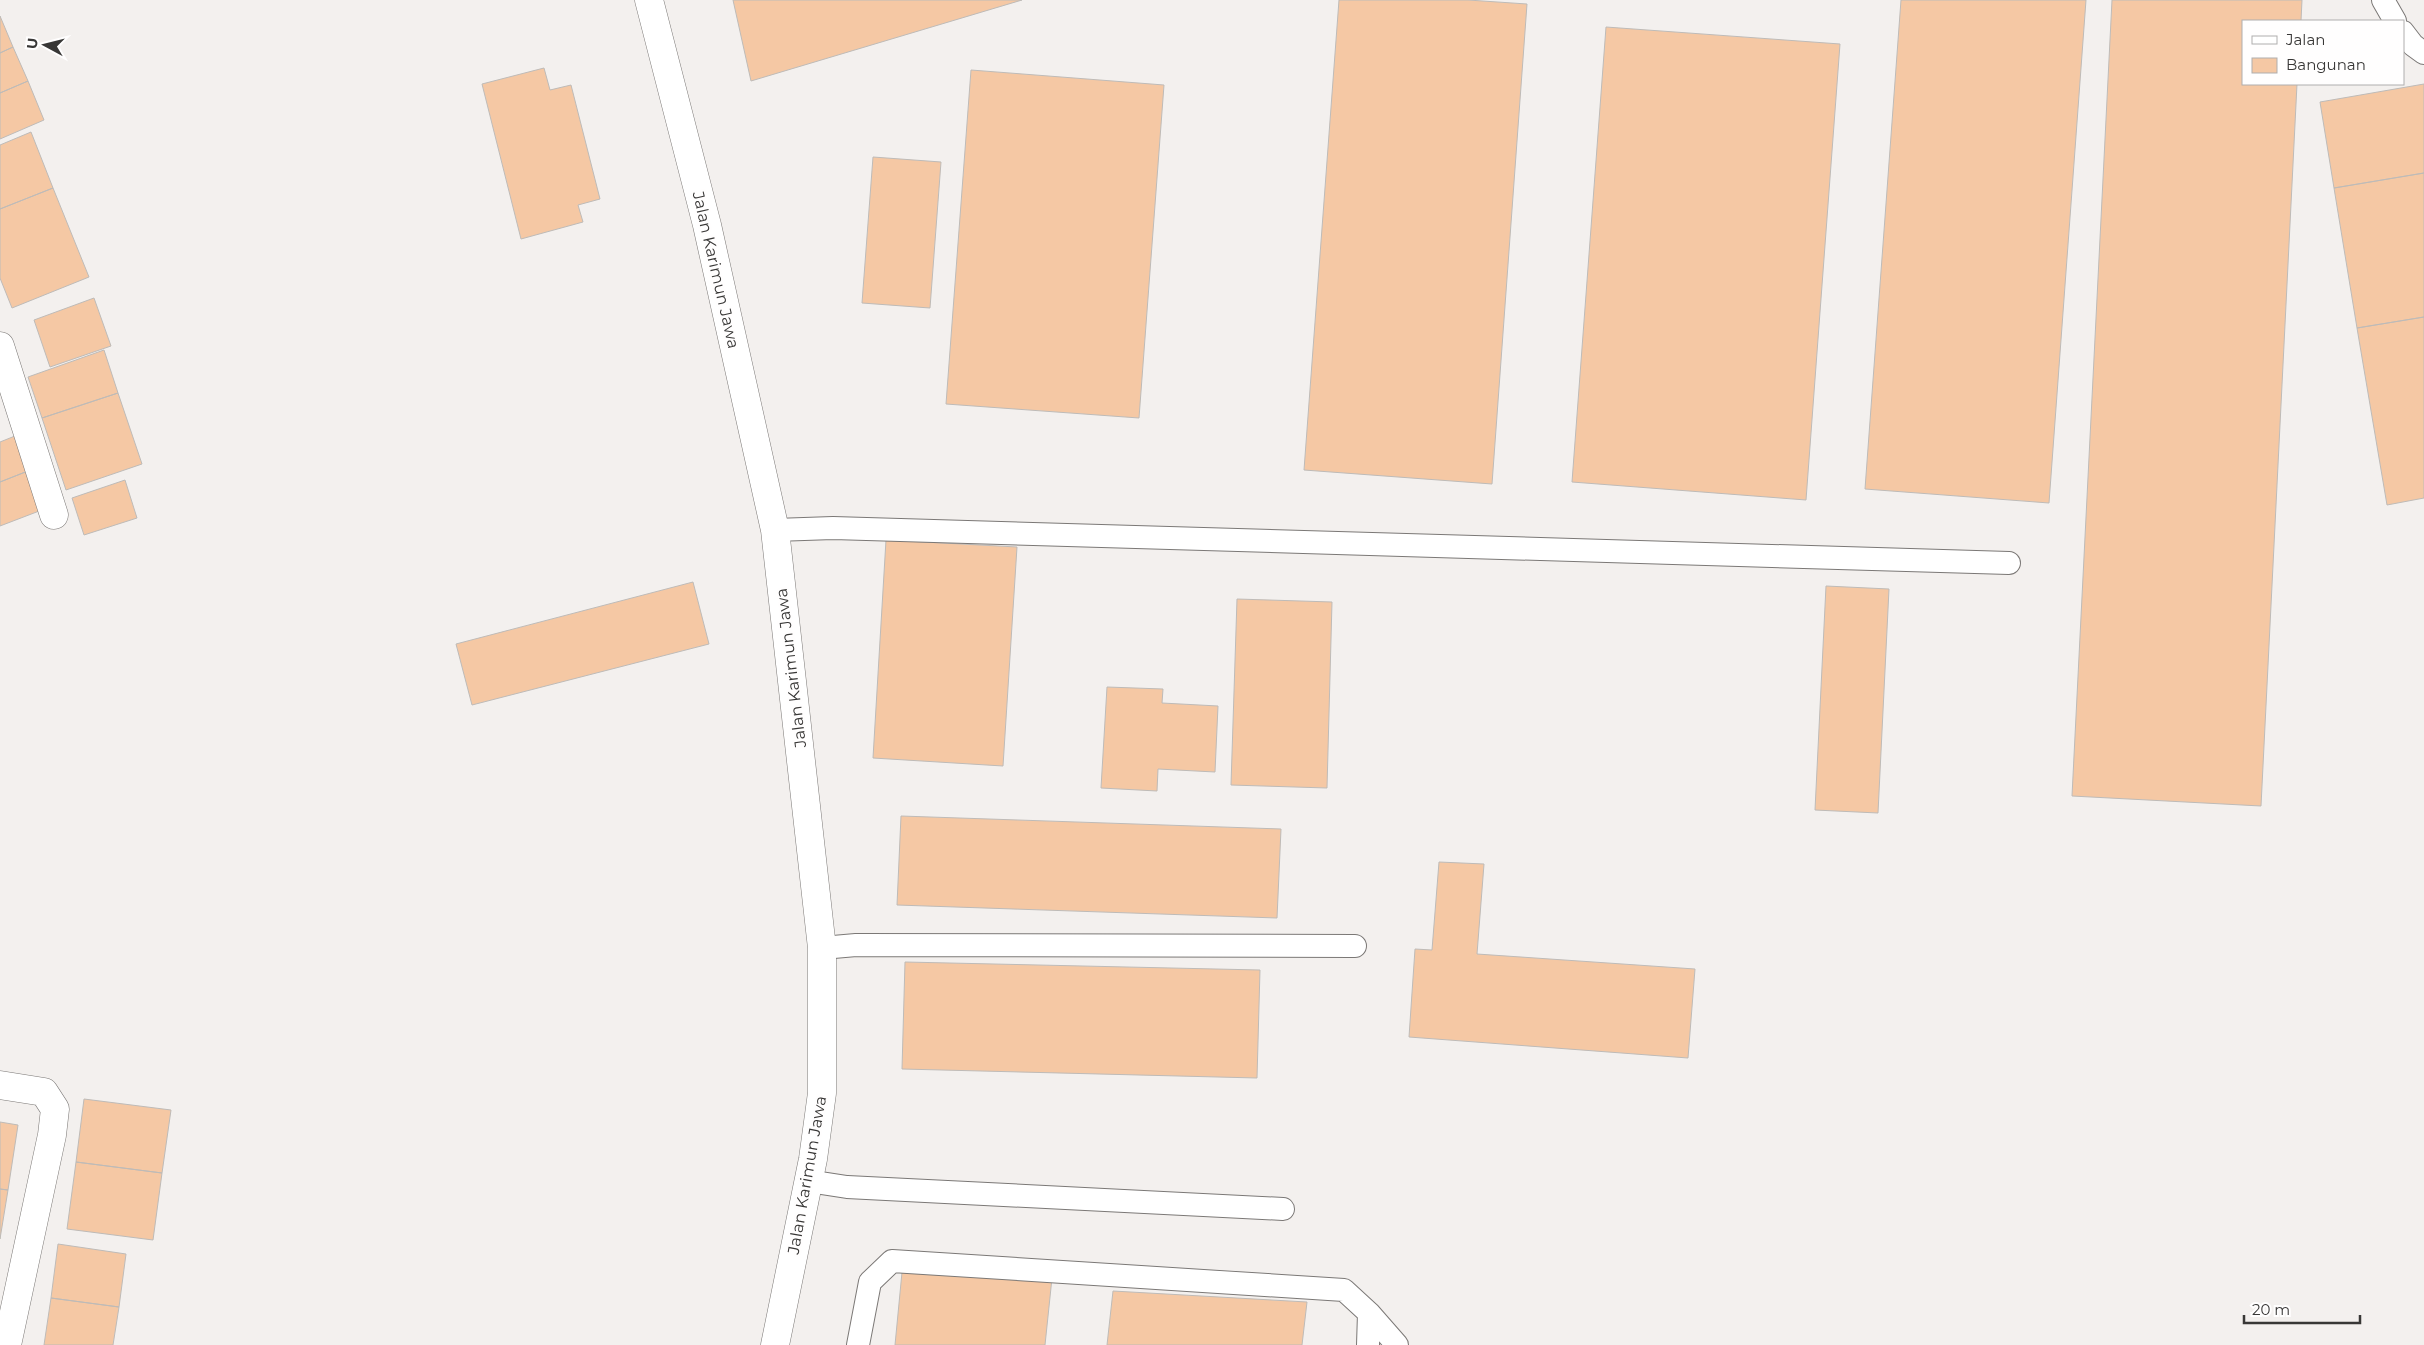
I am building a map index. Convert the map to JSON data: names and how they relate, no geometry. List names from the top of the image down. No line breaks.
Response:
{"streets":{"street":["Jalan Karimun Jawa"]},"legend":["Jalan","Bangunan"],"scale_bar":"20 m","north":"left"}
